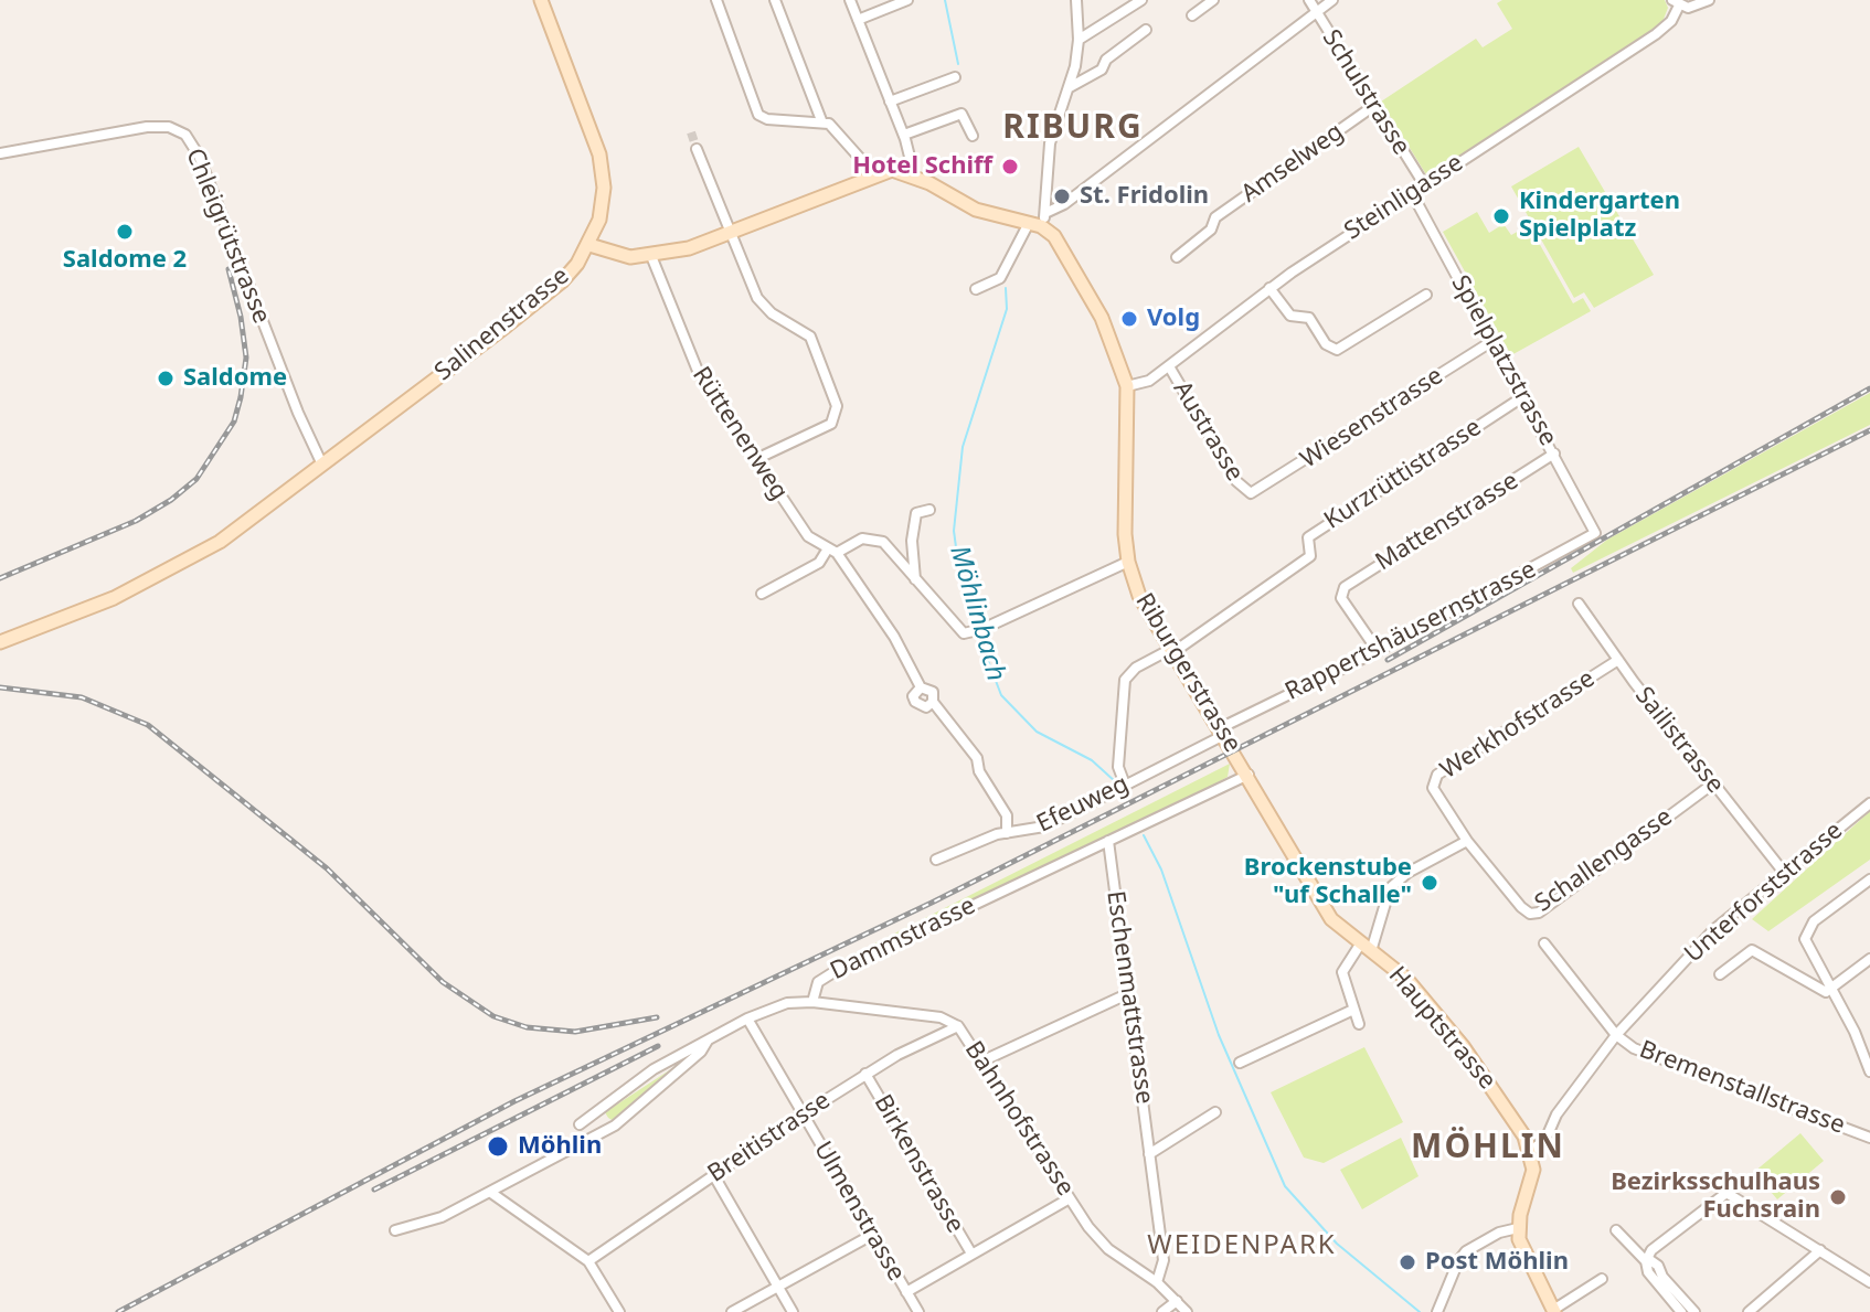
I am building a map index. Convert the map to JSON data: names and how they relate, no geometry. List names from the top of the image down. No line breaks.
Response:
{"streets":{"street":["Schulstrasse","Amselweg","Steinligasse","Chleigrütstrasse","Salinenstrasse","Spielplatzstrasse","Wiesenstrasse","Austrasse","Rüttenenweg","Kurzrüttistrasse","Mattenstrasse","Rappertshäusernstrasse","Riburgerstrasse","Werkhofstrasse","Sailistrasse","Efeuweg","Schallengasse","Unterforststrasse","Dammstrasse","Eschenmattstrasse","Hauptstrasse","Bremenstallstrasse","Bahnhofstrasse","Breitistrasse","Birkenstrasse","Ulmenstrasse"]},"crossings":[["Schulstrasse","Amselweg"],["Schulstrasse","Steinligasse"],["Steinligasse","Spielplatzstrasse"],["Steinligasse","Austrasse"],["Steinligasse","Riburgerstrasse"],["Chleigrütstrasse","Salinenstrasse"],["Salinenstrasse","Rüttenenweg"],["Spielplatzstrasse","Wiesenstrasse"],["Spielplatzstrasse","Kurzrüttistrasse"],["Spielplatzstrasse","Mattenstrasse"],["Spielplatzstrasse","Rappertshäusernstrasse"],["Wiesenstrasse","Austrasse"],["Kurzrüttistrasse","Riburgerstrasse"],["Mattenstrasse","Rappertshäusernstrasse"],["Rappertshäusernstrasse","Riburgerstrasse"],["Rappertshäusernstrasse","Efeuweg"],["Riburgerstrasse","Efeuweg"],["Riburgerstrasse","Dammstrasse"],["Riburgerstrasse","Hauptstrasse"],["Werkhofstrasse","Sailistrasse"],["Werkhofstrasse","Schallengasse"],["Sailistrasse","Schallengasse"],["Sailistrasse","Unterforststrasse"],["Unterforststrasse","Hauptstrasse"],["Unterforststrasse","Bremenstallstrasse"],["Dammstrasse","Eschenmattstrasse"],["Dammstrasse","Hauptstrasse"],["Dammstrasse","Bahnhofstrasse"],["Dammstrasse","Ulmenstrasse"],["Eschenmattstrasse","Bahnhofstrasse"],["Bahnhofstrasse","Breitistrasse"],["Breitistrasse","Birkenstrasse"],["Breitistrasse","Ulmenstrasse"]],"districts":["RIBURG","MÖHLIN","WEIDENPARK"],"water":["Möhlinbach"],"places":["Hotel Schiff","St. Fridolin","Kindergarten Spielplatz","Saldome 2","Volg","Saldome","Brockenstube \"uf Schalle\"","Möhlin","Bezirksschulhaus Fuchsrain","Post Möhlin"]}
